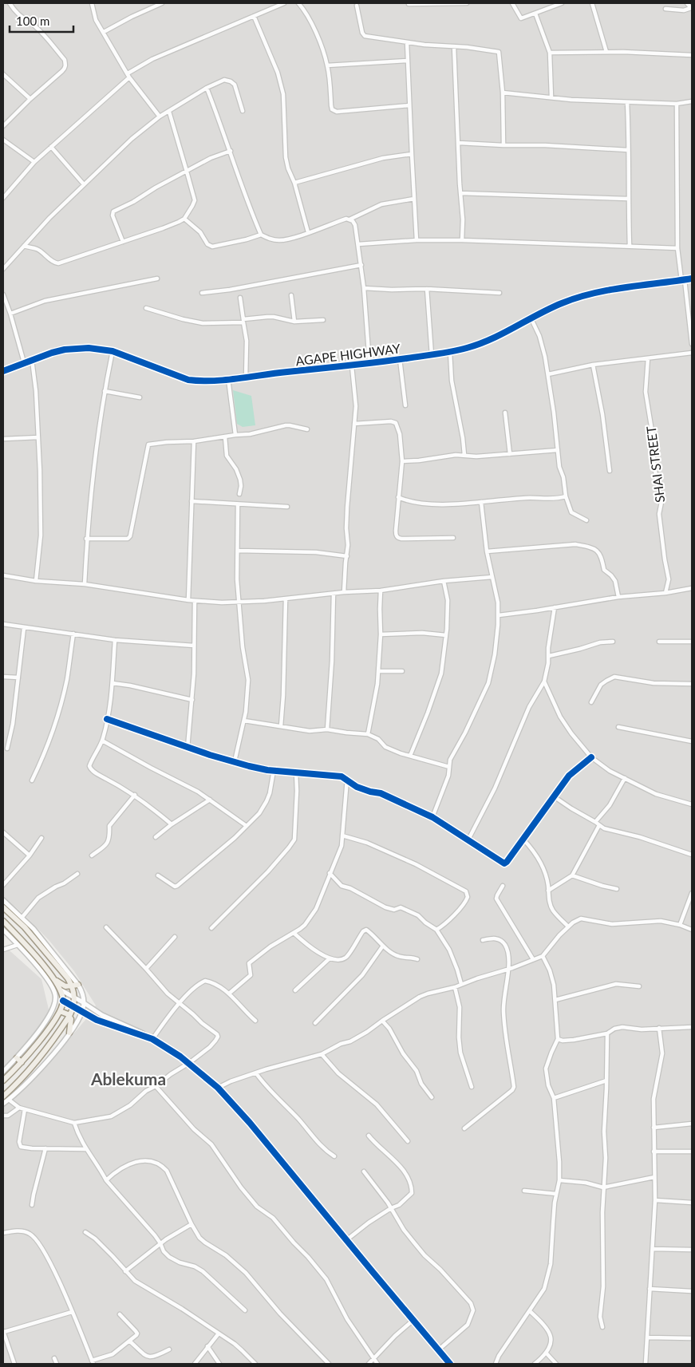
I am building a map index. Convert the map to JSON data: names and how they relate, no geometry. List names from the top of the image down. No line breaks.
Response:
{"streets":{"street":["AGAPE HIGHWAY","SHAI STREET"]},"districts":["Ablekuma"],"scale_bar":"100 m"}
